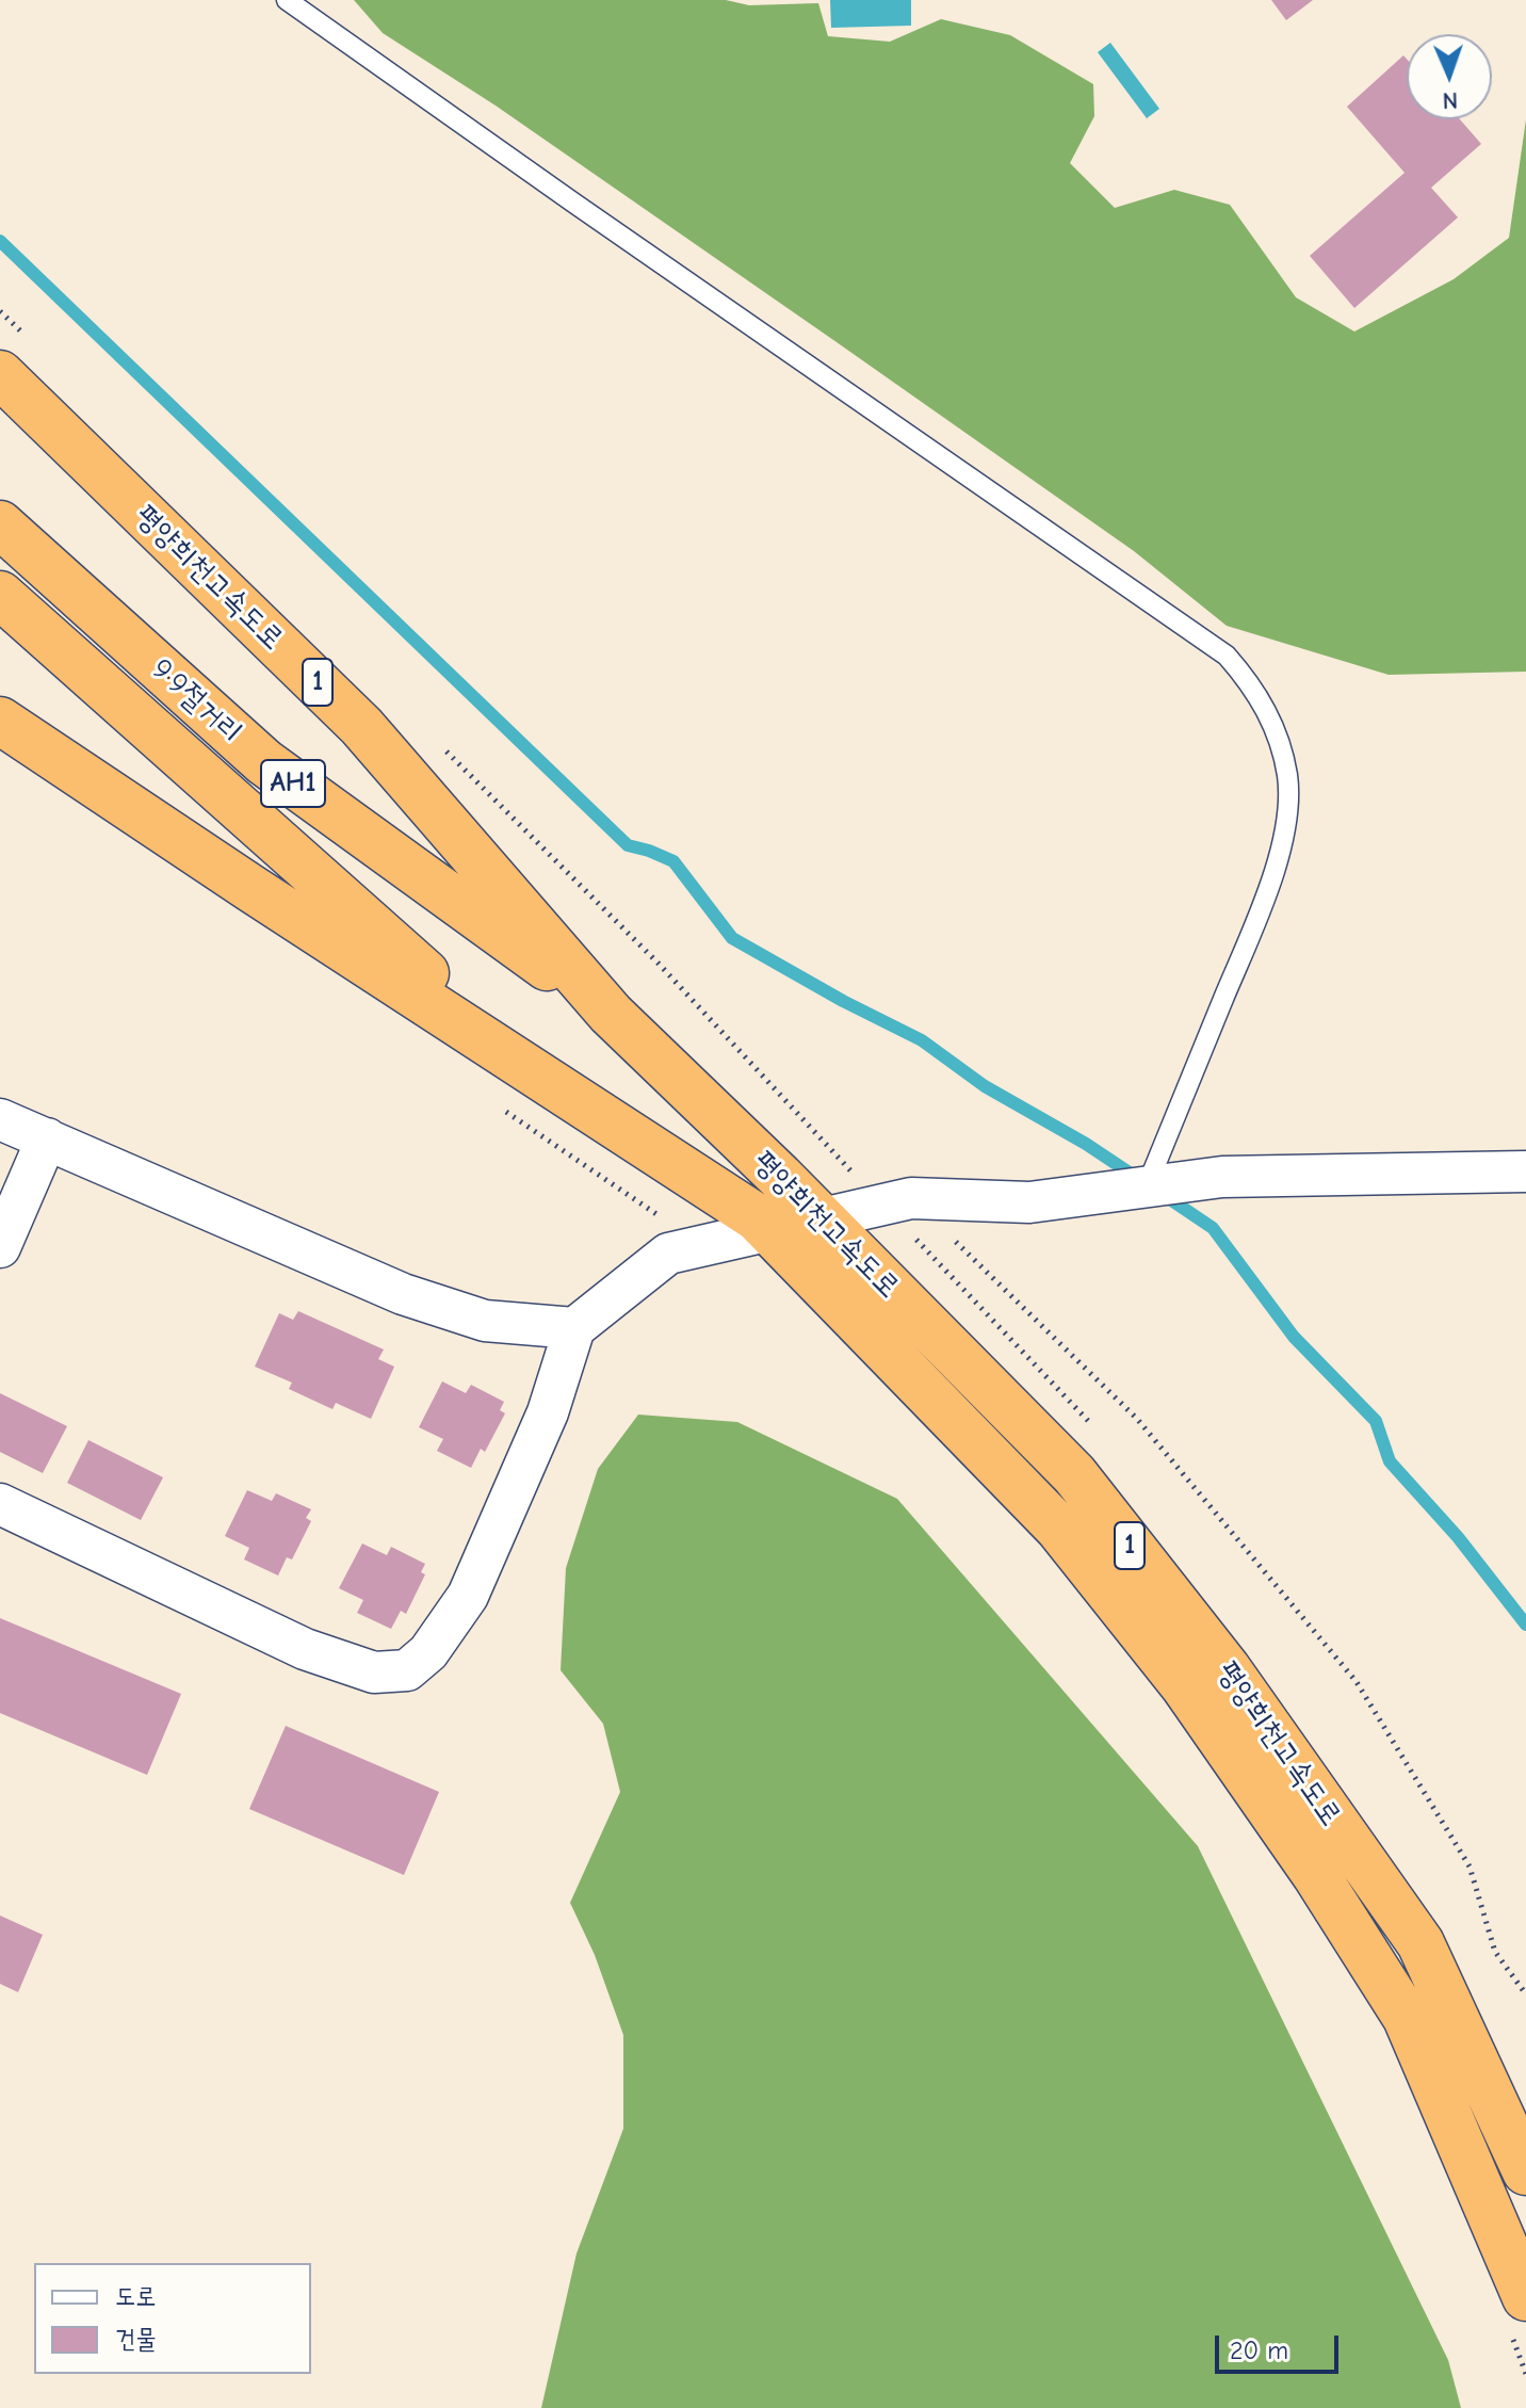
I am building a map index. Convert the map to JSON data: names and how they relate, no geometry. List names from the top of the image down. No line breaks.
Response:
{"streets":{"highway":["평양희천고속도로","1","9·9절거리","AH1"]},"crossings":[["평양희천고속도로","9·9절거리"]],"legend":["도로","건물"],"scale_bar":"20 m","north":"bottom"}
